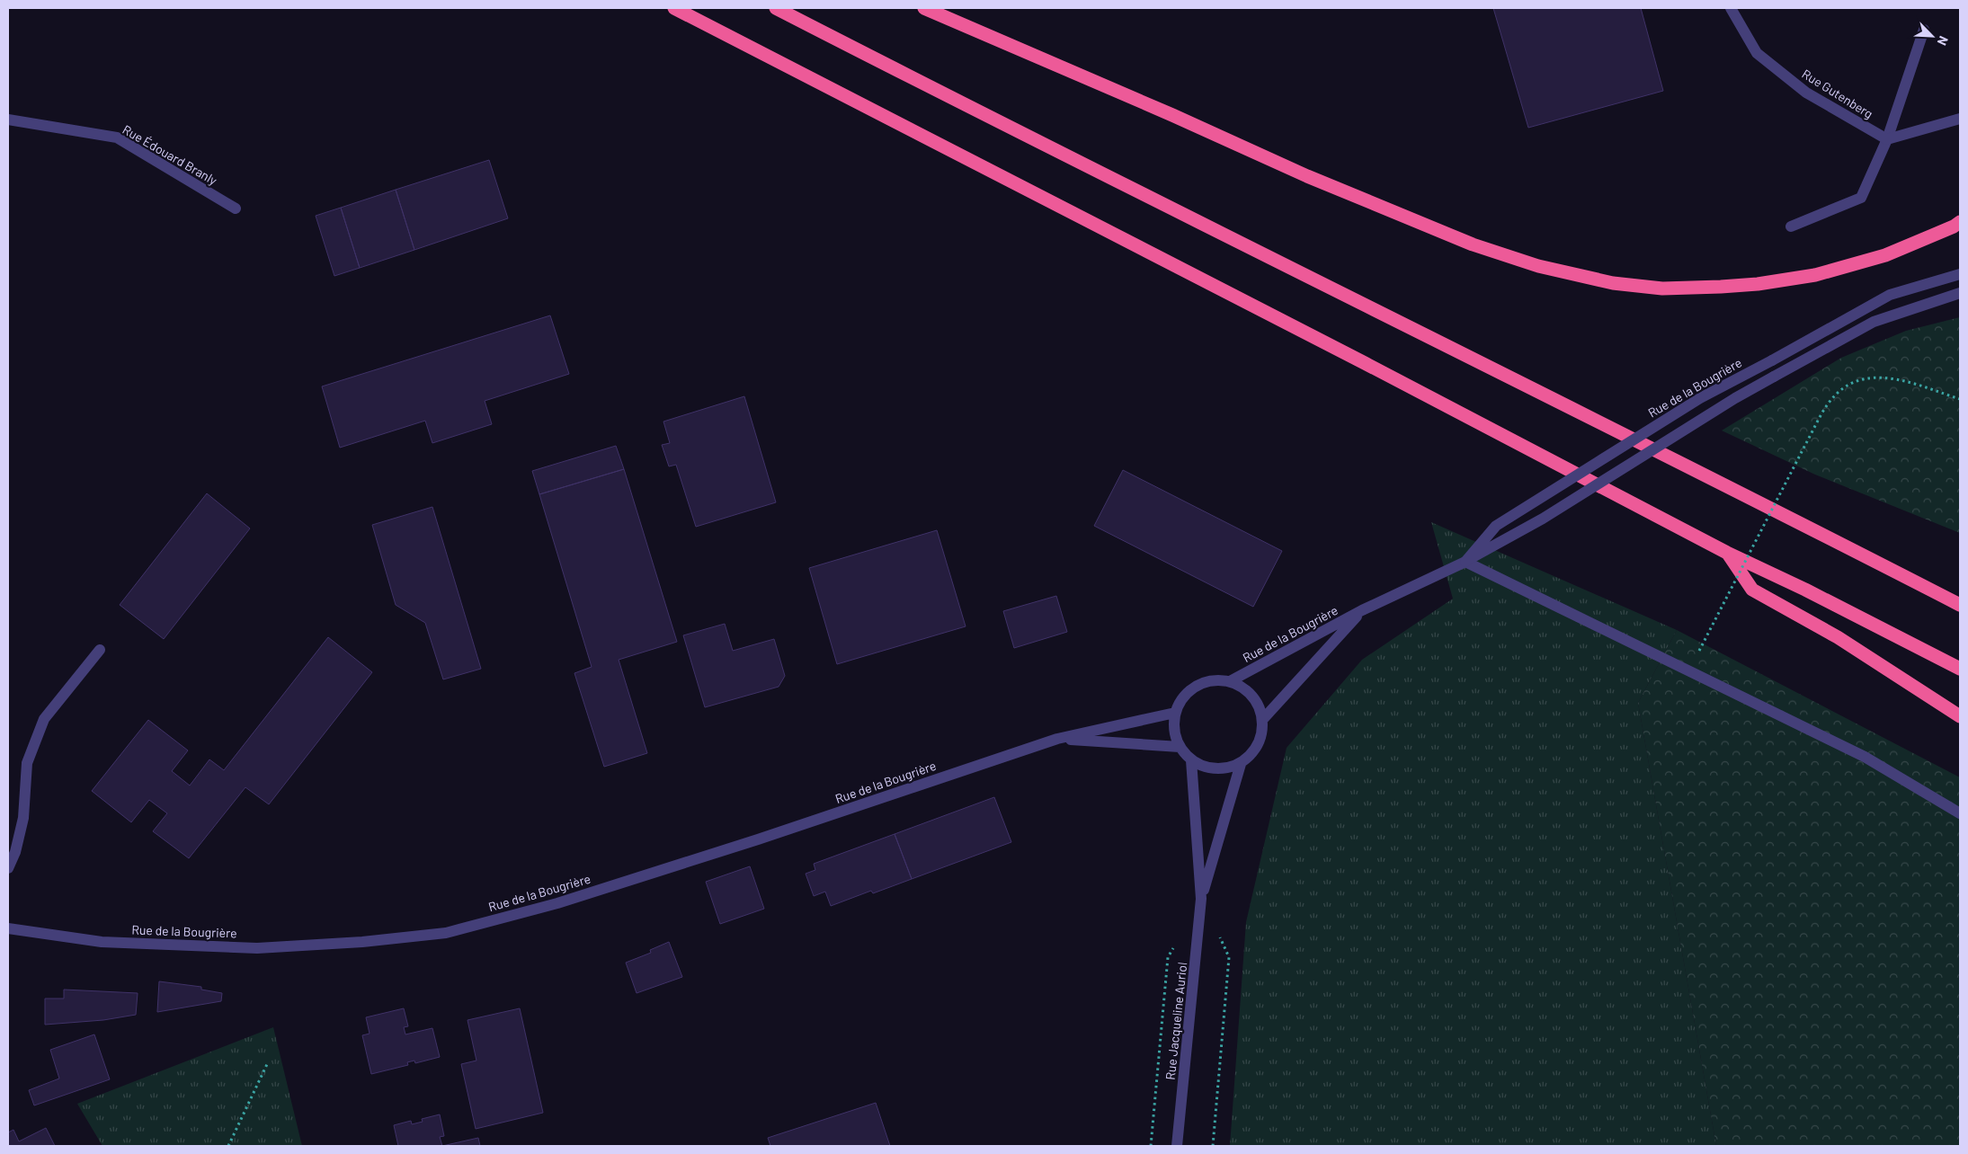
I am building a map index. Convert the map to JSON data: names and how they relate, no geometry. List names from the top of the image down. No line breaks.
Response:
{"streets":{"street":["Rue Gutenberg","Rue Édouard Branly","Rue de la Bougrière","Rue Jacqueline Auriol"]},"crossings":[["Rue de la Bougrière","Rue Jacqueline Auriol"]],"north":"bottom right"}
